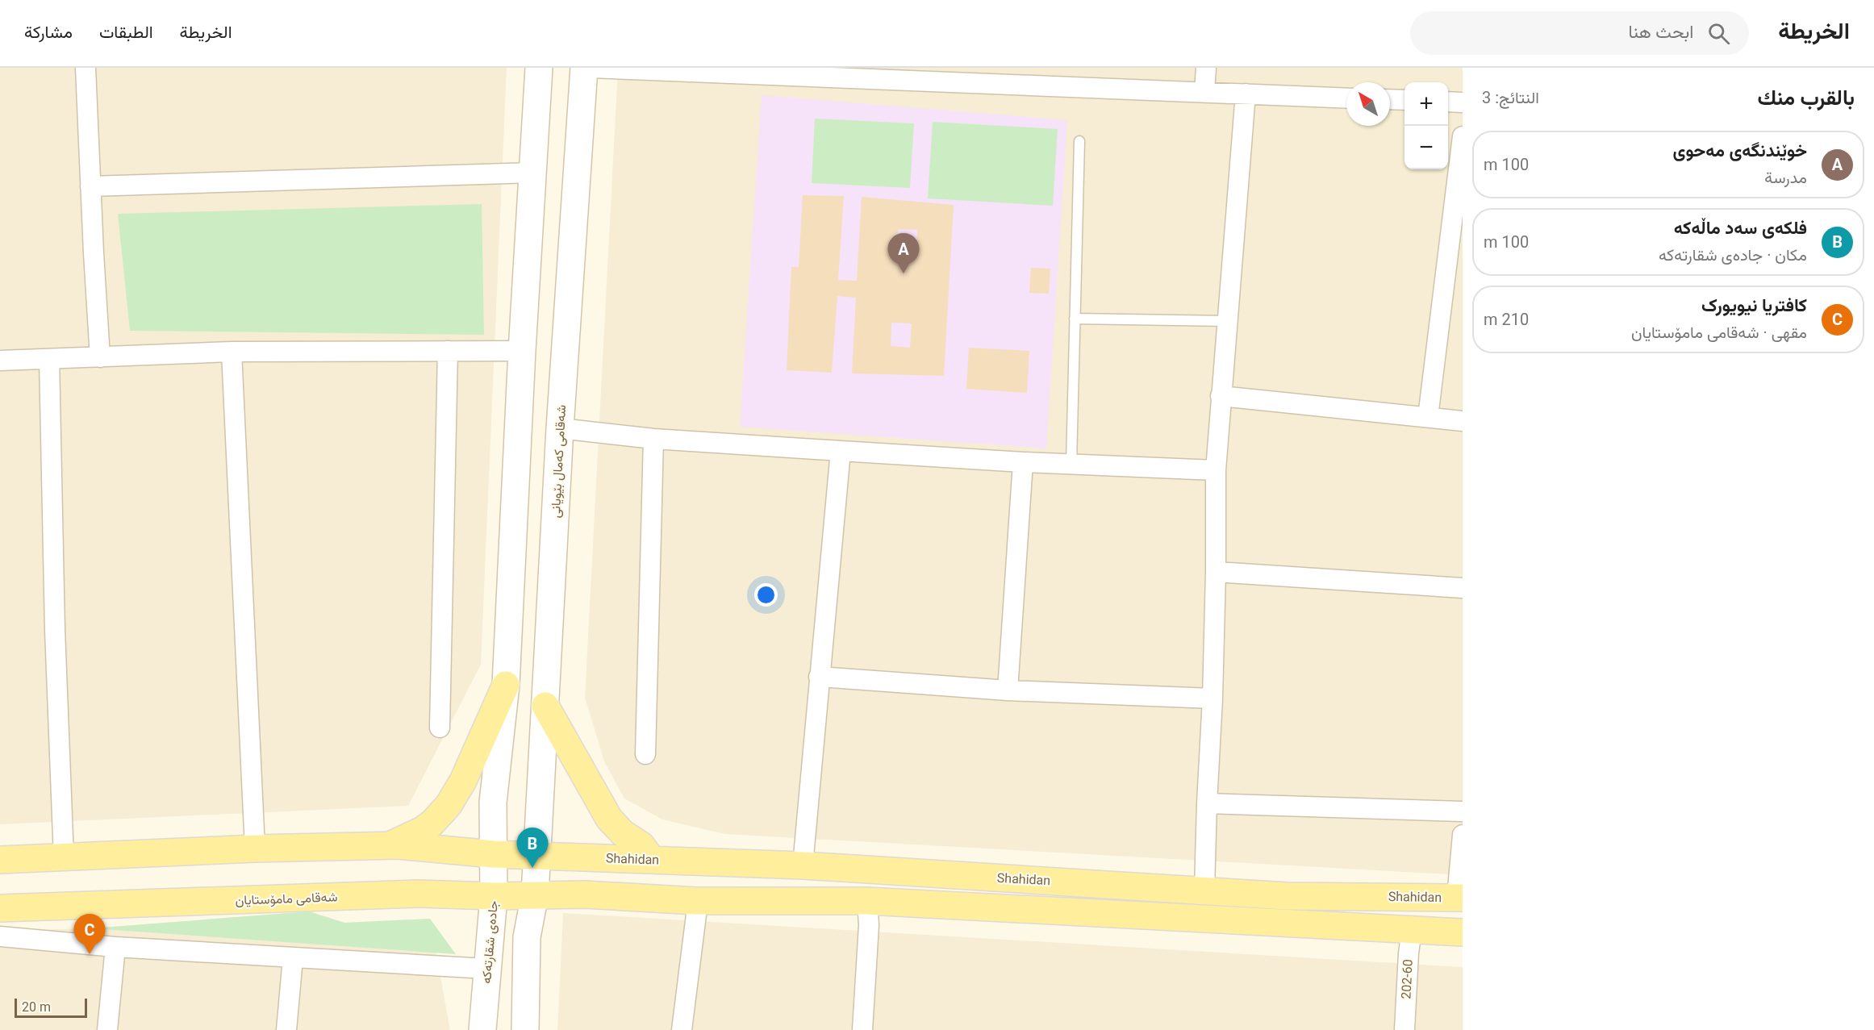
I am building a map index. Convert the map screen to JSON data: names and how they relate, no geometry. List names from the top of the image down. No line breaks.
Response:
{"streets":{"main road":["شەقامی کەمال بێویانی","Shahidan","شەقامی مامۆستایان","جادەی شقارتەکە"],"street":["202-60"]},"crossings":[["شەقامی کەمال بێویانی","Shahidan"],["Shahidan","جادەی شقارتەکە"],["شەقامی مامۆستایان","جادەی شقارتەکە"],["شەقامی مامۆستایان","202-60"]],"scale_bar":"20 m","north":"top left","page":{"header":"الخريطة","search":"ابحث هنا","nav":["الخريطة","الطبقات","مشاركة"],"heading":["بالقرب منك","النتائج: 3"],"map_buttons":["+","−"],"list":[{"mark":"A","name":"خوێندنگەی مەحوی","note":"مدرسة","value":"100 m"},{"mark":"B","name":"فلکەی سەد ماڵەکە","note":"مكان · جادەی شقارتەکە","value":"100 m"},{"mark":"C","name":"کافتریا نیویورک","note":"مقهى · شەقامی مامۆستایان","value":"210 m"}],"pins":["A","B","C"],"scale":"20 m"}}
